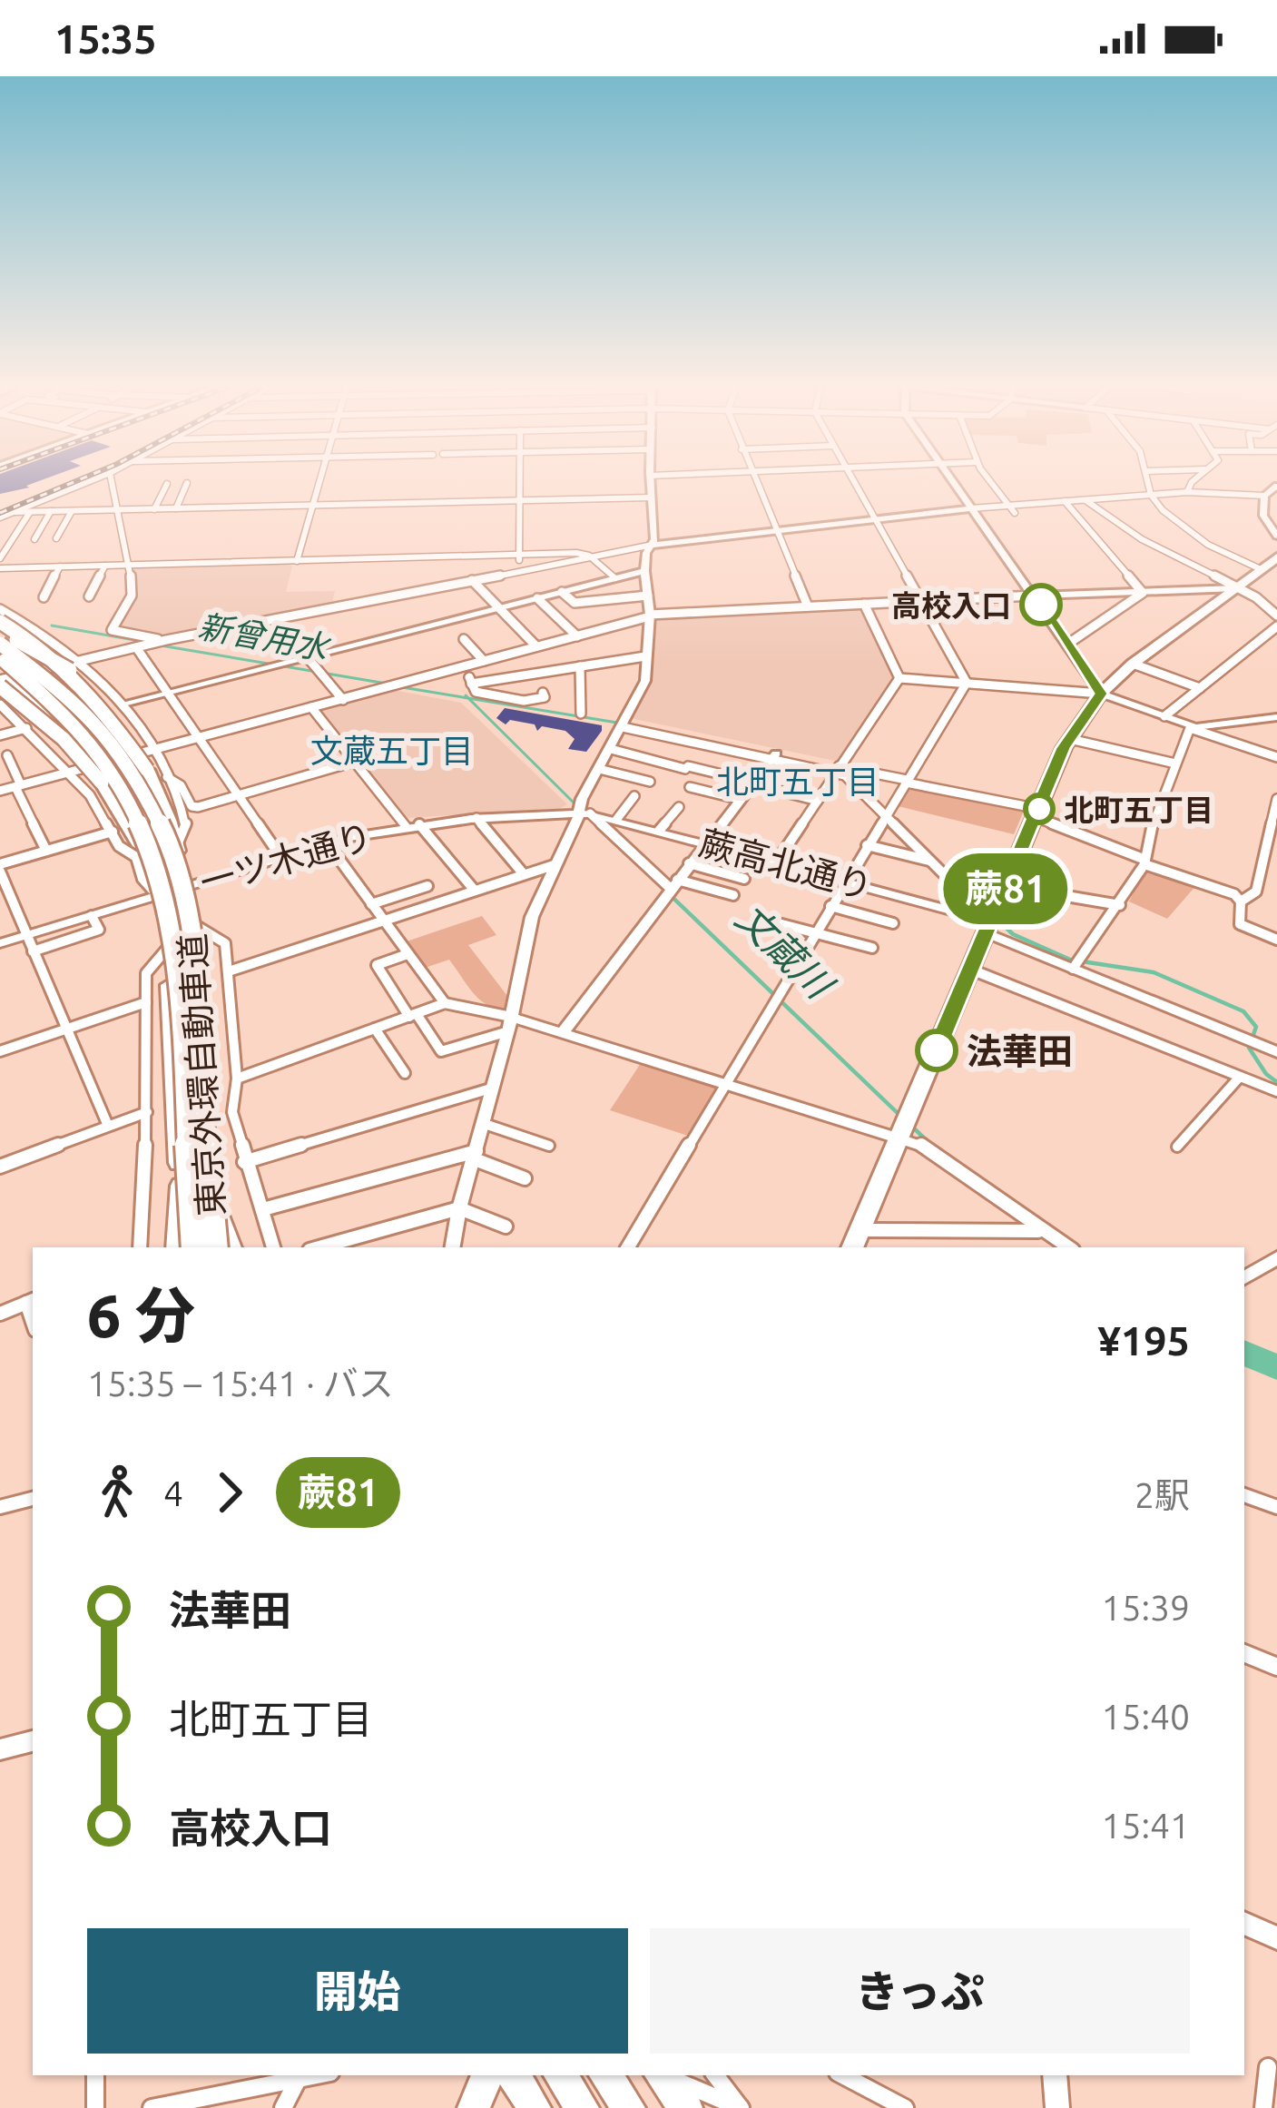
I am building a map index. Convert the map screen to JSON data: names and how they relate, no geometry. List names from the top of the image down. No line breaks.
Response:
{"streets":{"highway":["東京外環自動車道"],"street":["一ツ木通り","蕨高北通り"]},"crossings":[["一ツ木通り","蕨高北通り"]],"districts":["文蔵五丁目","北町五丁目"],"water":["新曾用水","文蔵川"],"places":["高校入口","北町五丁目","法華田"],"lines":["bus line 蕨81"],"page":{"status":"15:35","on_map":"蕨81","heading":["6 分","15:35 – 15:41 · バス","¥195"],"legs":["4","蕨81","2駅"],"list":[{"name":"法華田","value":"15:39"},{"name":"北町五丁目","value":"15:40"},{"name":"高校入口","value":"15:41"}],"buttons":["開始","きっぷ"]}}
